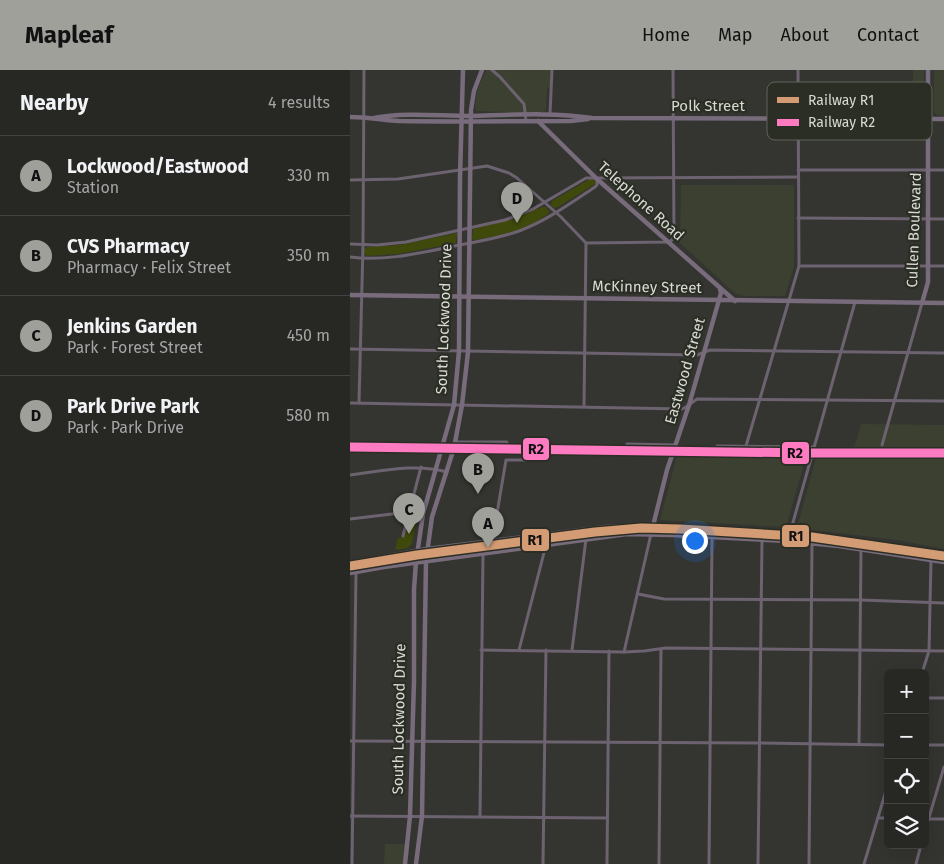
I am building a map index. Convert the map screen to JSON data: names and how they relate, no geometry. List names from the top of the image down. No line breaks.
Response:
{"streets":{"main road":["Polk Street","Telephone Road","Cullen Boulevard","McKinney Street","South Lockwood Drive","Eastwood Street"]},"crossings":[["Polk Street","Telephone Road"],["Polk Street","South Lockwood Drive"],["Telephone Road","McKinney Street"],["Cullen Boulevard","McKinney Street"],["McKinney Street","South Lockwood Drive"],["McKinney Street","Eastwood Street"]],"lines":["rail line R2","rail line R1"],"legend":["Railway R1","Railway R2"],"page":{"header":"Mapleaf","nav":["Home","Map","About","Contact"],"heading":["Nearby","4 results"],"list":[{"mark":"A","name":"Lockwood/Eastwood","note":"Station","value":"330 m"},{"mark":"B","name":"CVS Pharmacy","note":"Pharmacy · Felix Street","value":"350 m"},{"mark":"C","name":"Jenkins Garden","note":"Park · Forest Street","value":"450 m"},{"mark":"D","name":"Park Drive Park","note":"Park · Park Drive","value":"580 m"}],"pins":["D","B","C","A"],"map_buttons":["+","−"]}}
